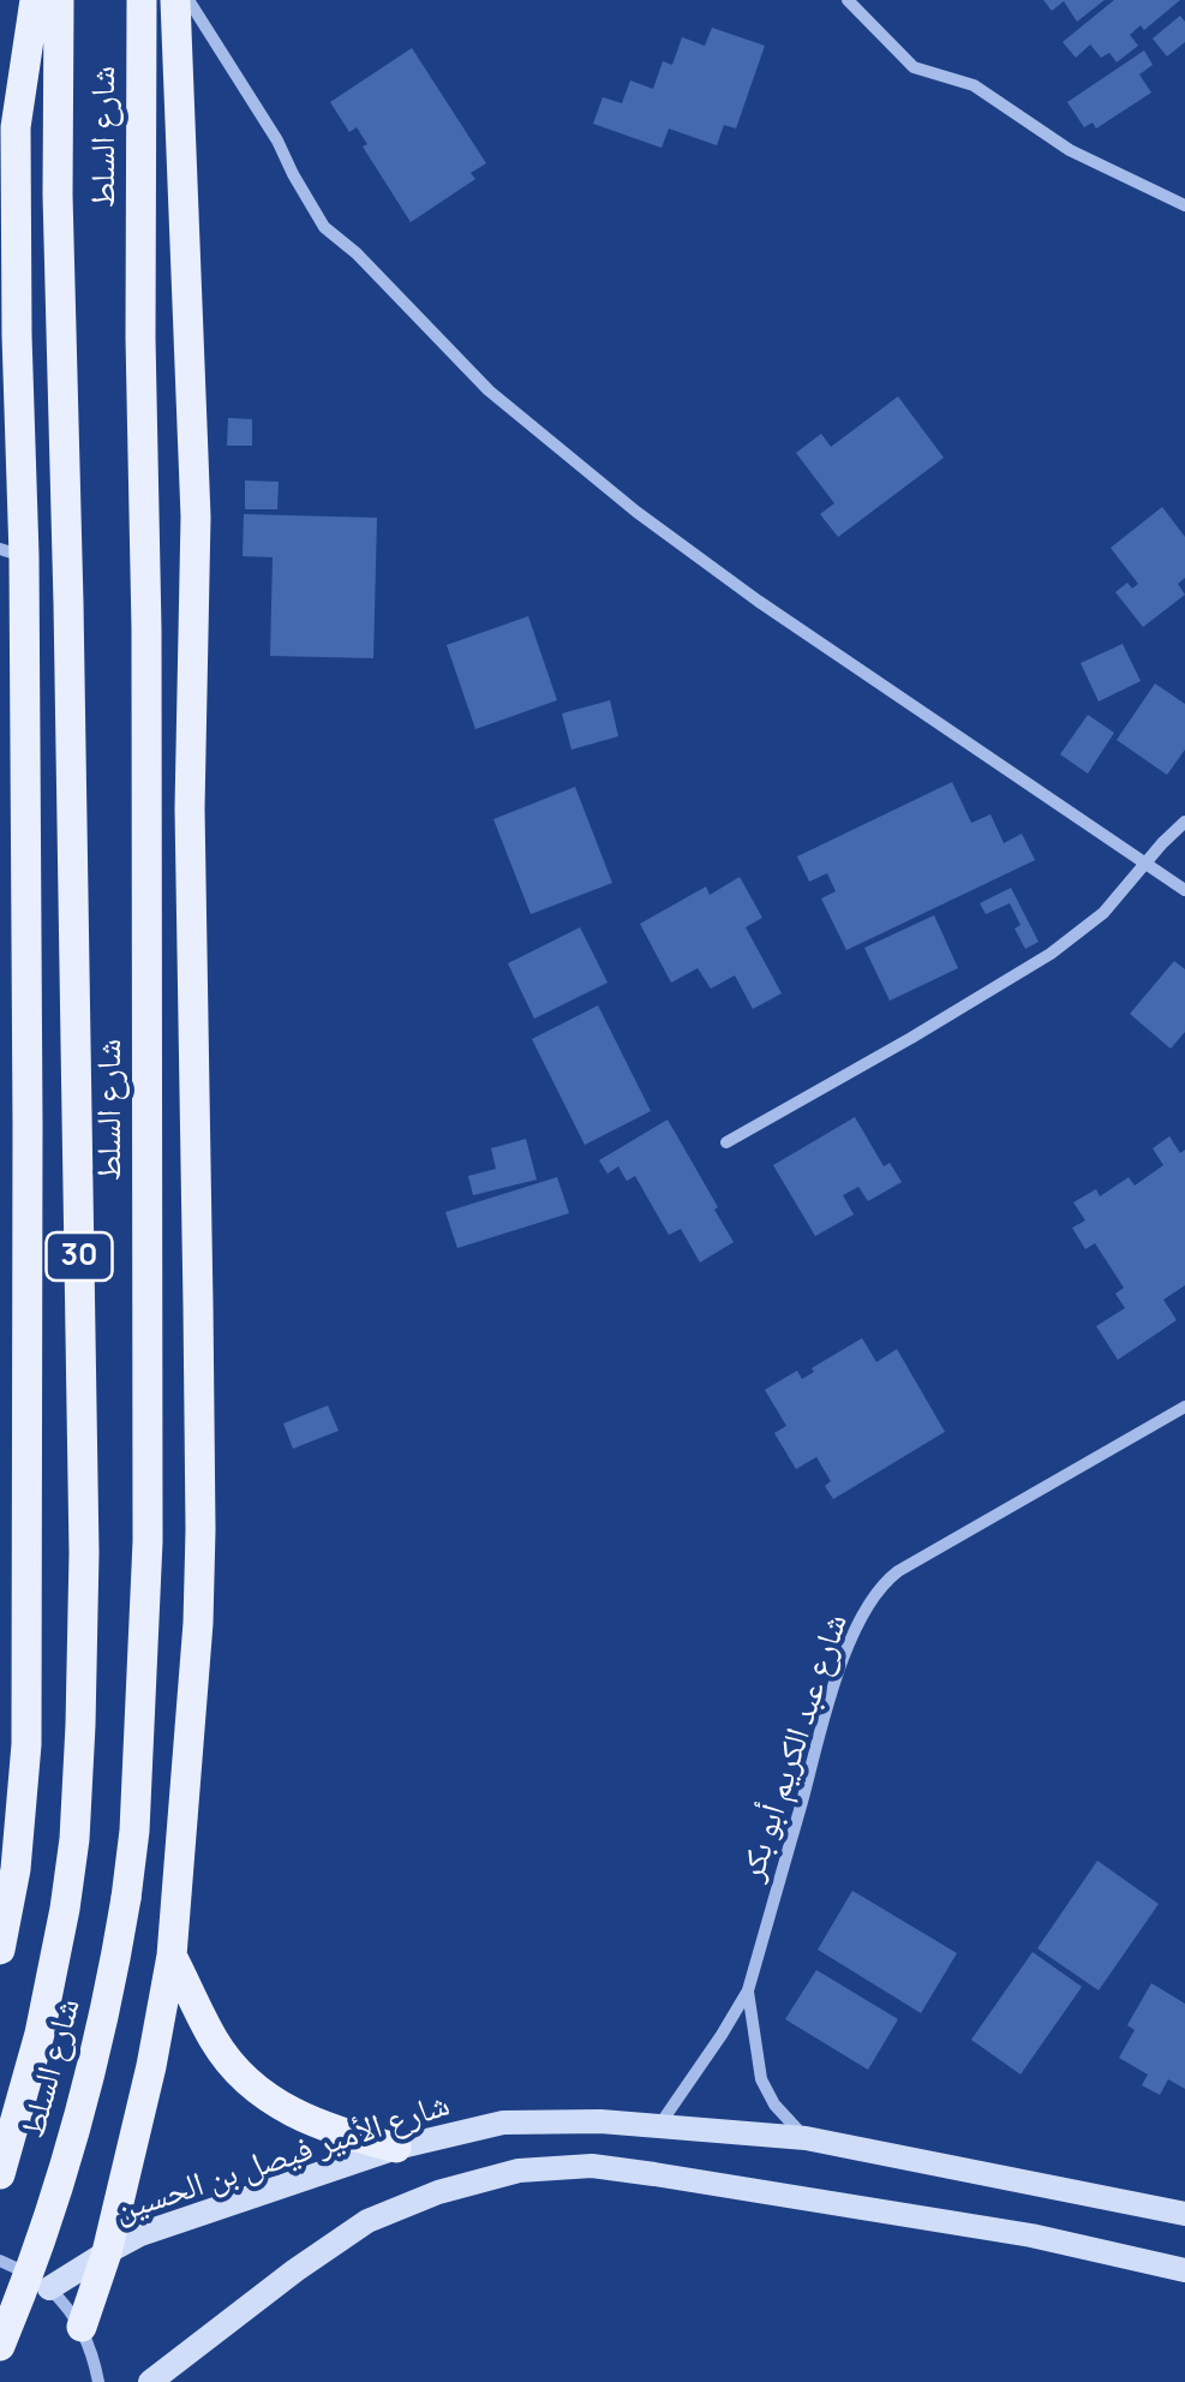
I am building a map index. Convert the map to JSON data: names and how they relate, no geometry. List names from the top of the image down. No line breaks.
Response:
{"streets":{"main road":["شارع السلط","30"],"street":["شارع عبد الكريم أبو بكر","شارع الأمير فيصل بن الحسين"]},"crossings":[["شارع عبد الكريم أبو بكر","شارع الأمير فيصل بن الحسين"]]}
